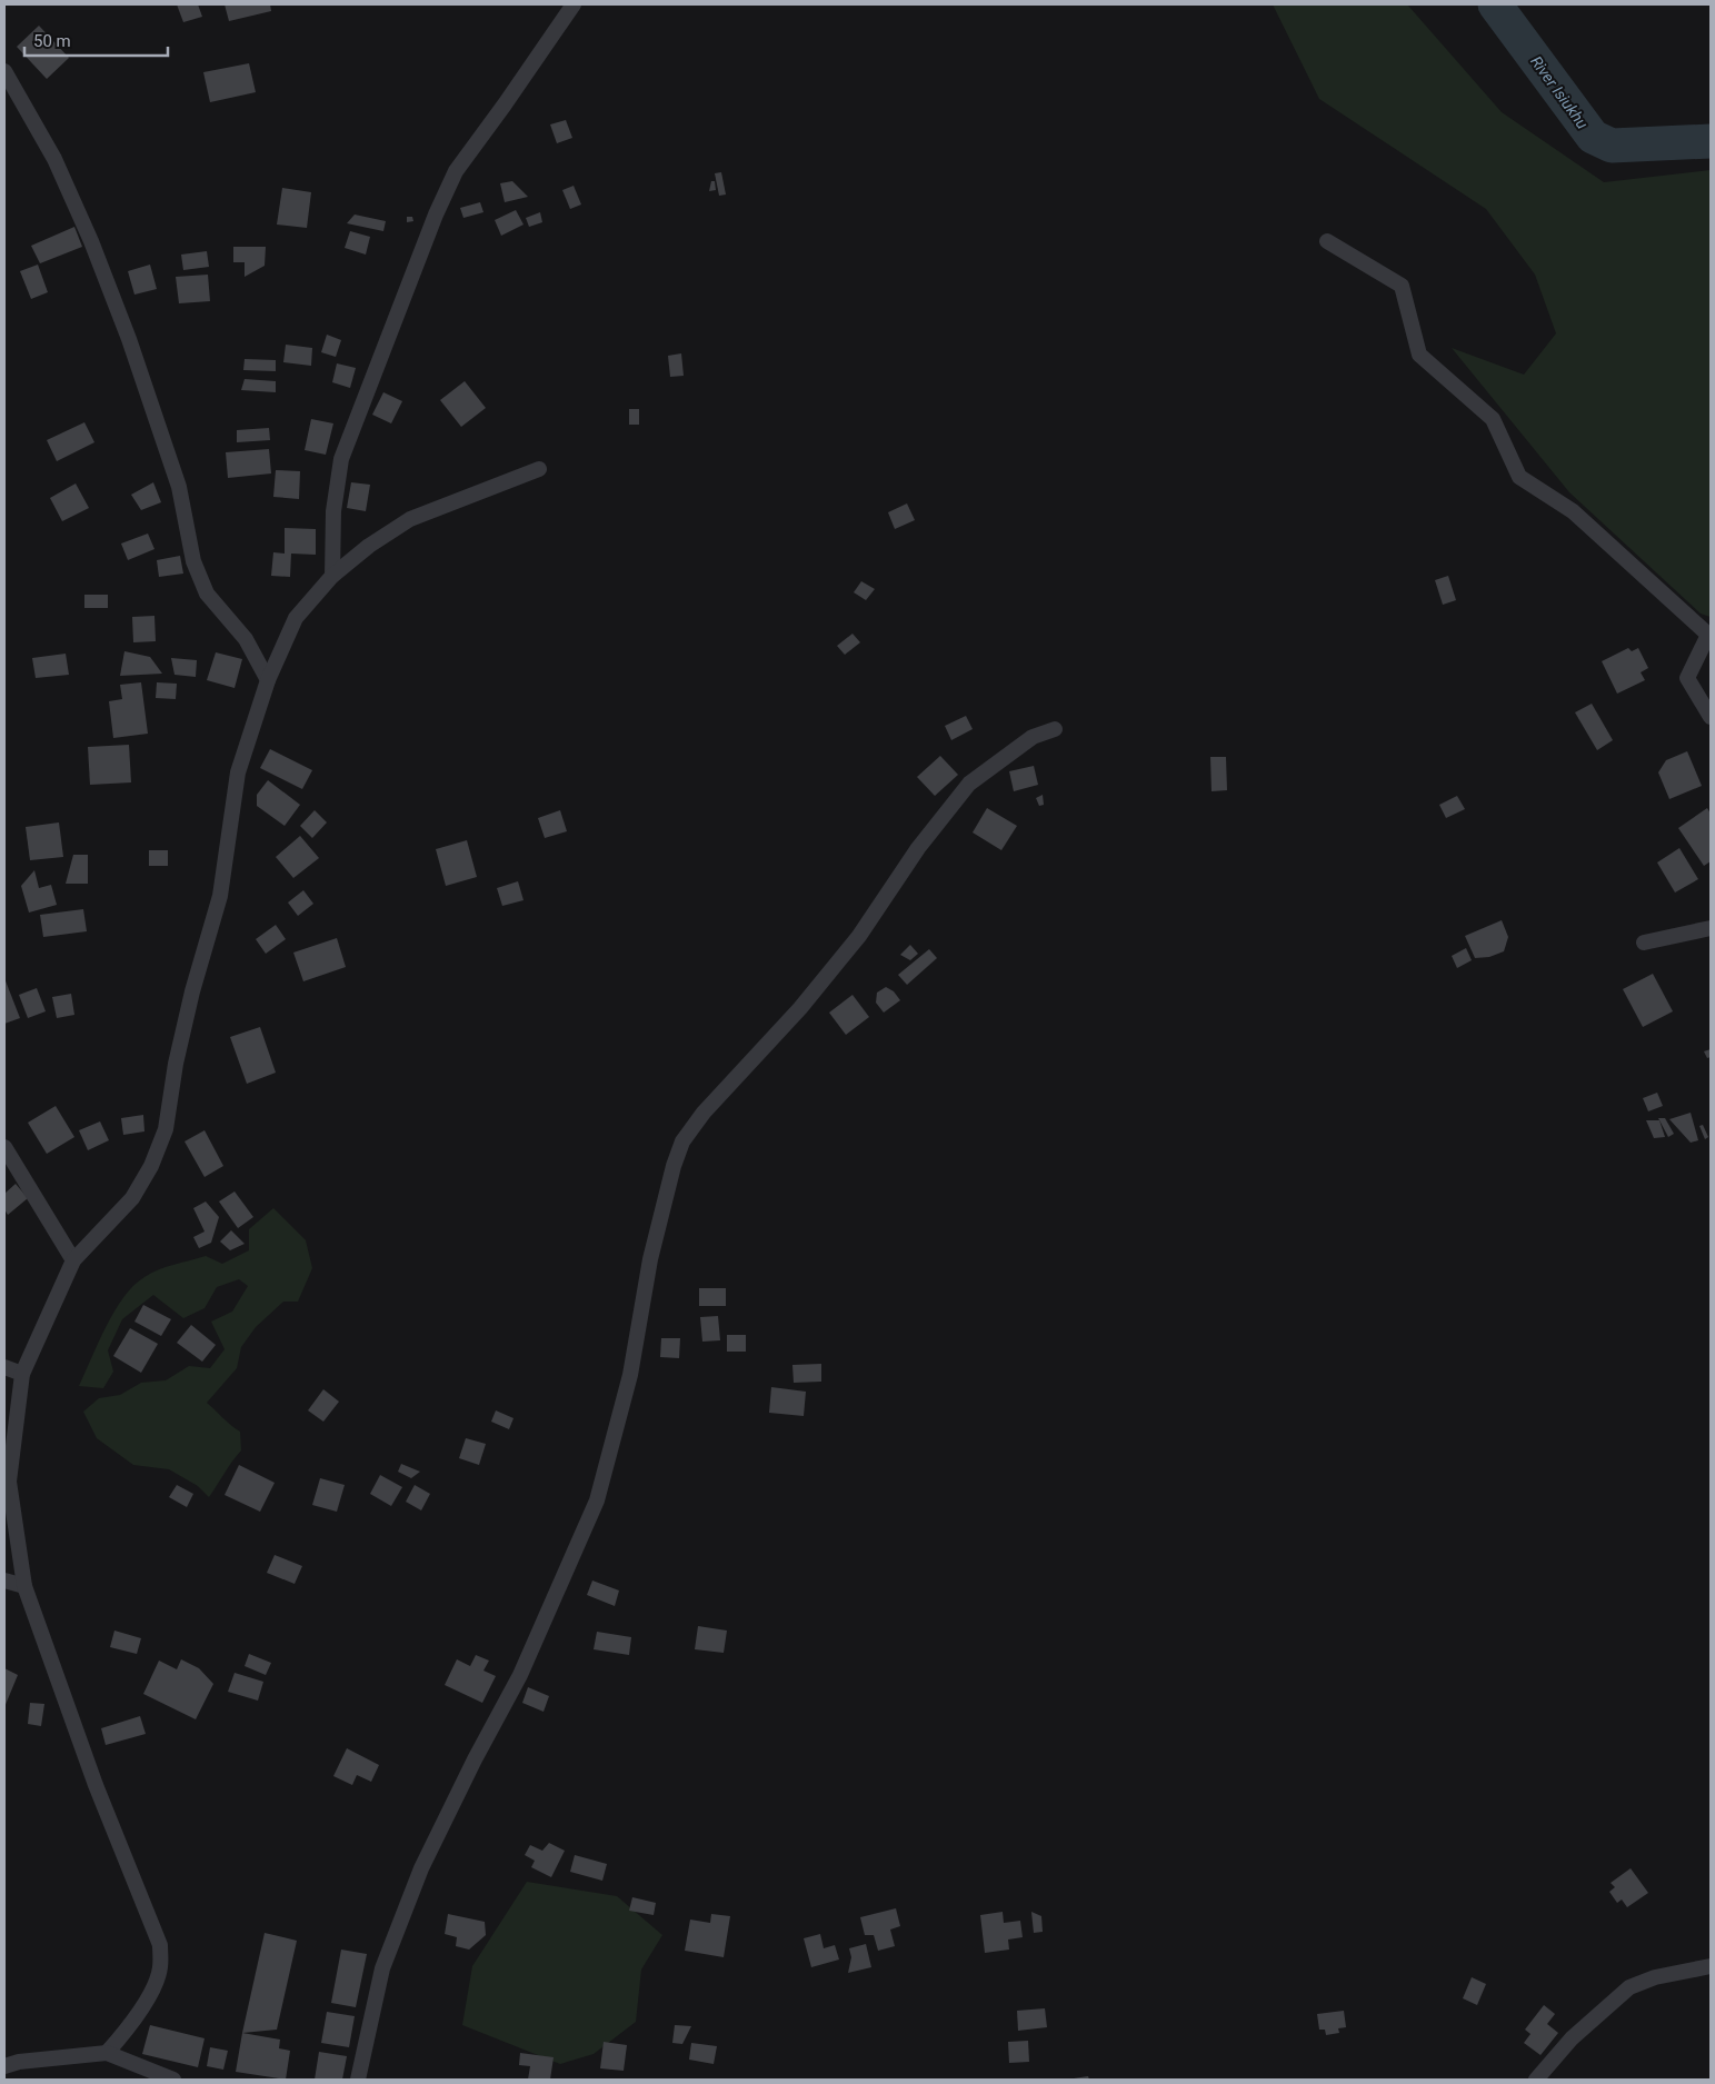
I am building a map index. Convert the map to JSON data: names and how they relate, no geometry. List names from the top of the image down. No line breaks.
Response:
{"water":["River Isiukhu"],"scale_bar":"50 m"}
